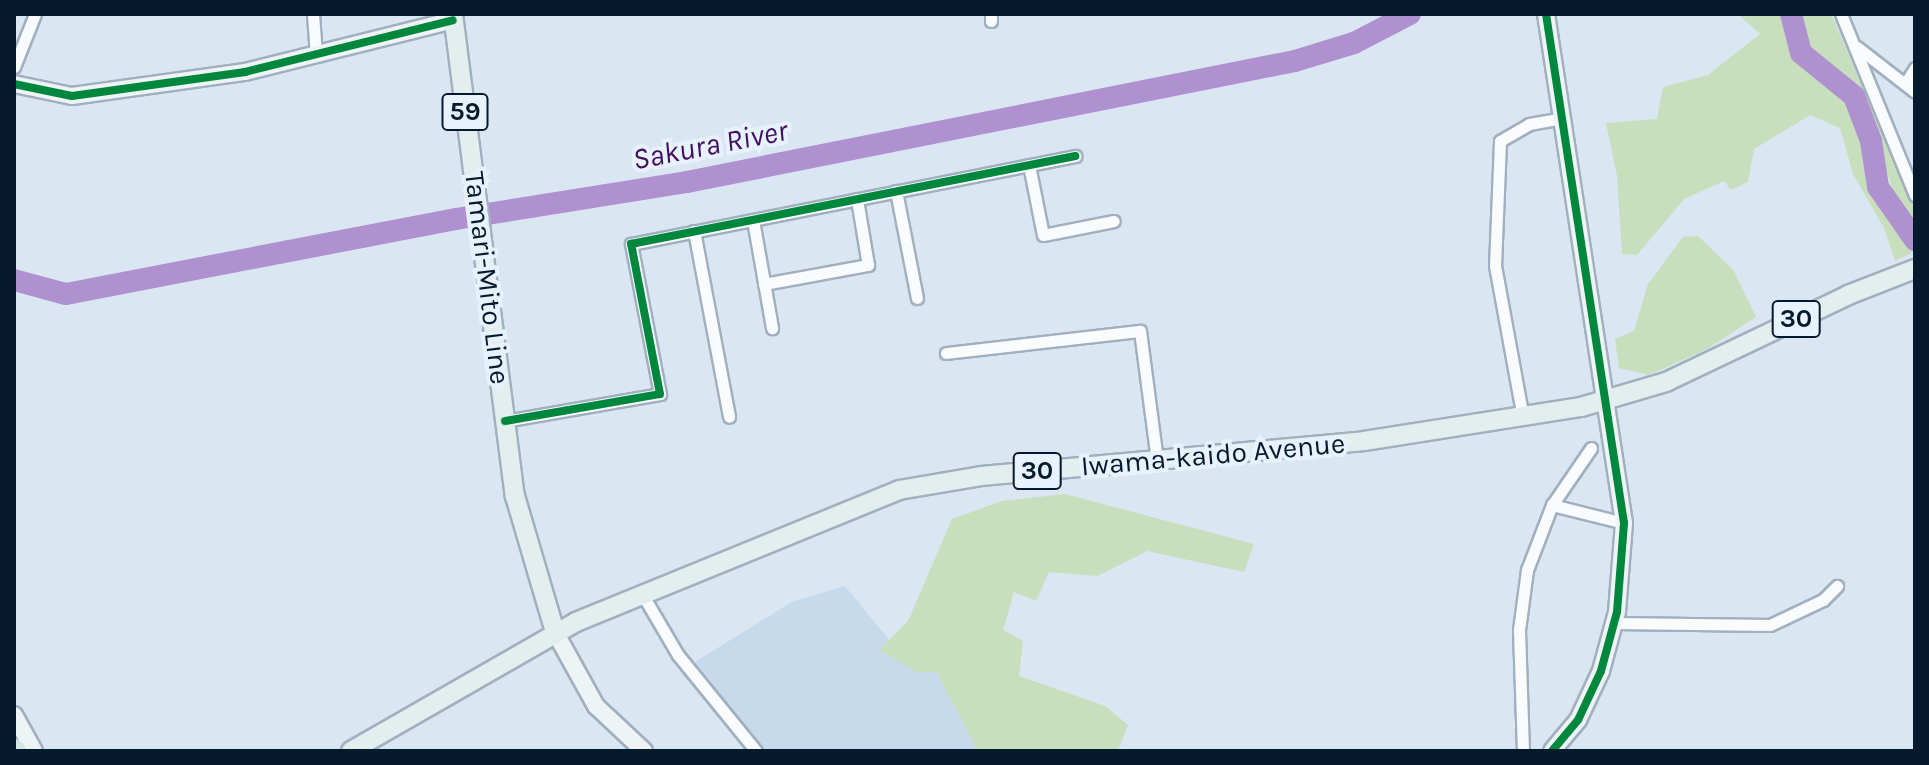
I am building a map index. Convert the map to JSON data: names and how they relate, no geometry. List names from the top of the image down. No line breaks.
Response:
{"streets":{"main road":["59","Tamari-Mito Line","30","Iwama-kaido Avenue"]},"crossings":[["Tamari-Mito Line","Iwama-kaido Avenue"]],"water":["Sakura River"]}
